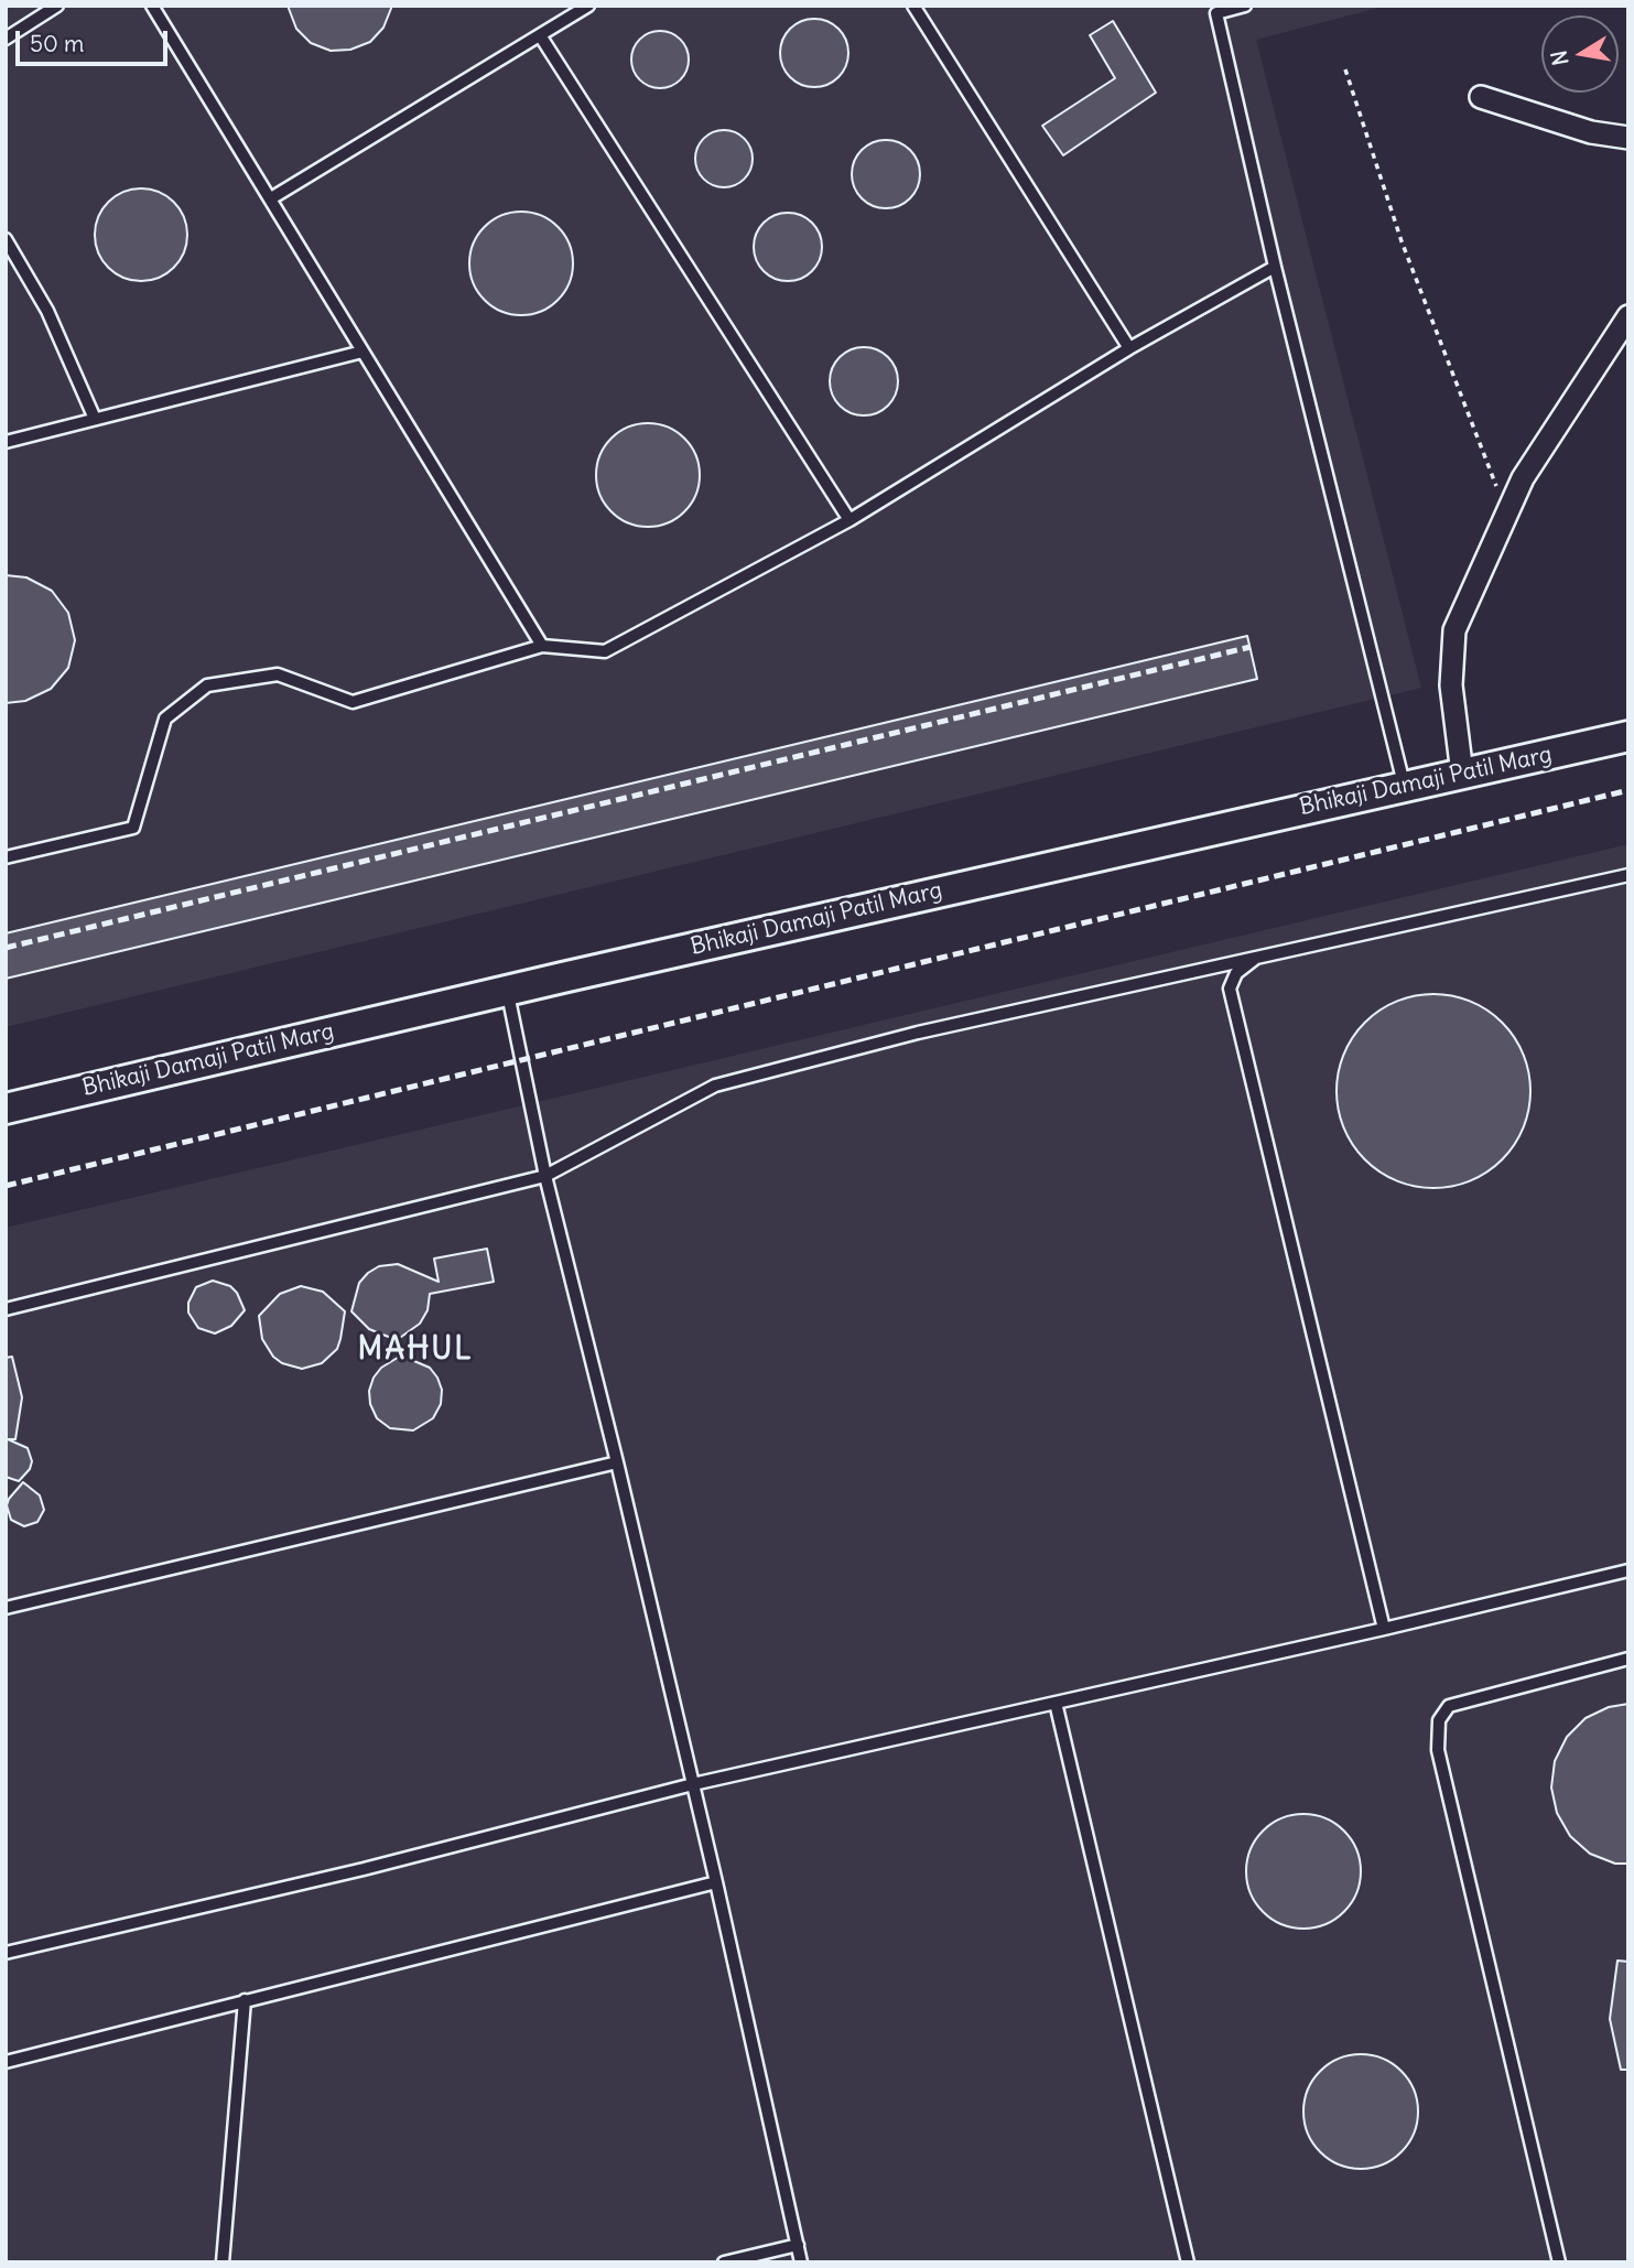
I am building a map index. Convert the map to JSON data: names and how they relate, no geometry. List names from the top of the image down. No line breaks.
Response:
{"streets":{"street":["Bhikaji Damaji Patil Marg"]},"districts":["MAHUL"],"scale_bar":"50 m","north":"left"}
